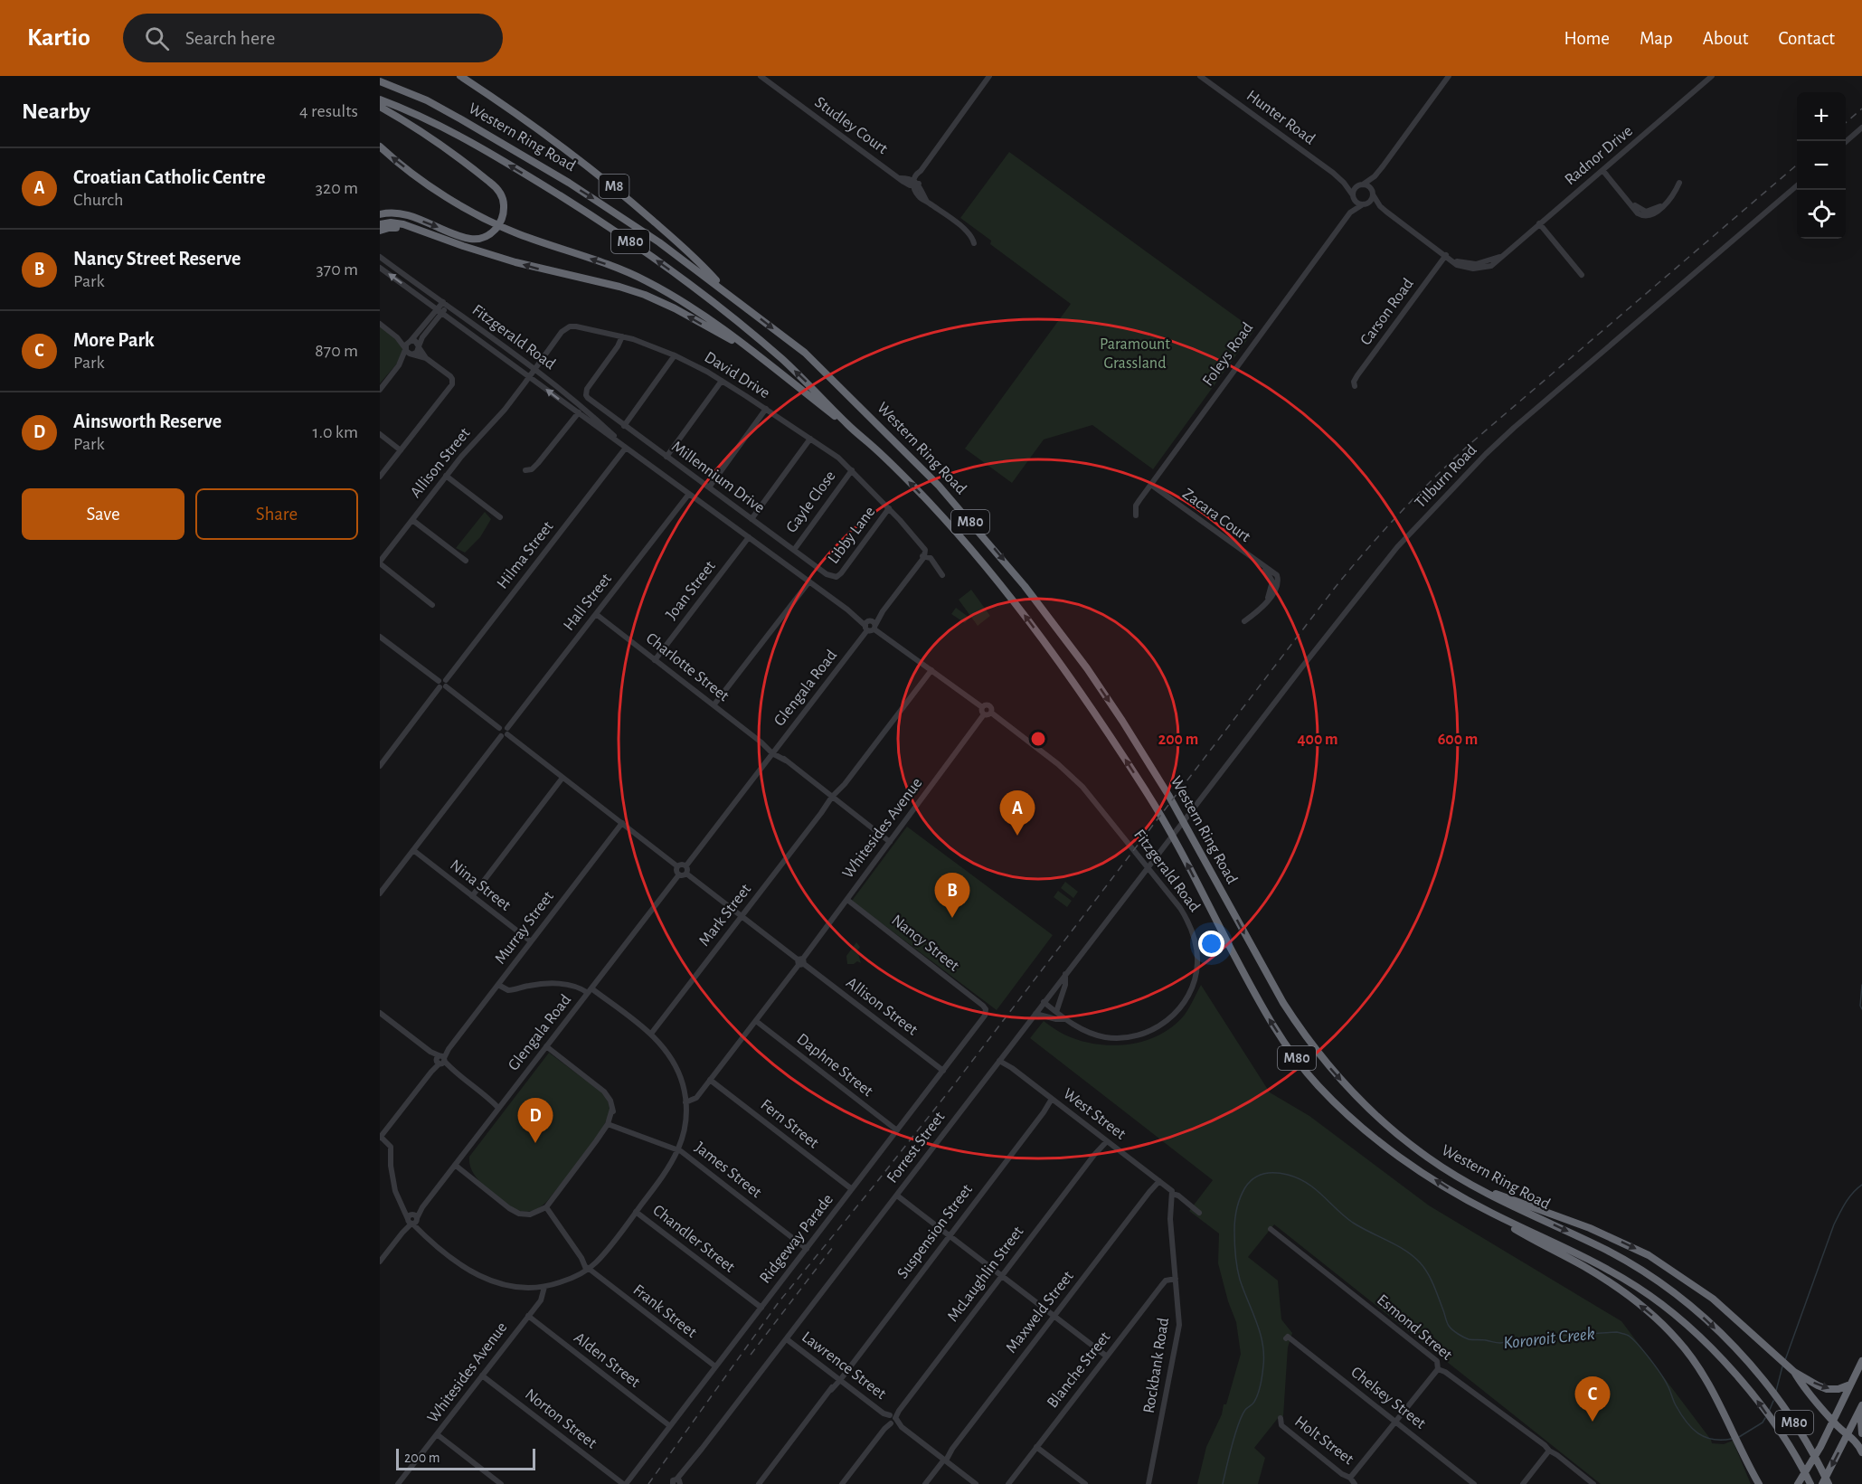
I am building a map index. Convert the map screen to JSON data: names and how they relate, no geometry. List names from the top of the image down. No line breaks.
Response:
{"streets":{"highway":["Western Ring Road","M8","M80"],"street":["Hunter Road","Studley Court","Radnor Drive","Carson Road","Fitzgerald Road","Foleys Road","David Drive","Allison Street","Tilburn Road","Millennium Drive","Gayle Close","Zacara Court","Libby Lane","Hilma Street","Joan Street","Hall Street","Charlotte Street","Glengala Road","Whitesides Avenue","Nina Street","Mark Street","Murray Street","Nancy Street","Daphne Street","West Street","Fern Street","Forrest Street","James Street","Suspension Street","Chandler Street","Ridgeway Parade","McLaughlin Street","Frank Street","Maxweld Street","Esmond Street","Alden Street","Lawrence Street","Rockbank Road","Blanche Street","Chelsey Street","Norton Street","Holt Street"]},"crossings":[["Hunter Road","Radnor Drive"],["Hunter Road","Foleys Road"],["Western Ring Road","M8"],["Radnor Drive","Carson Road"],["Radnor Drive","Foleys Road"],["Fitzgerald Road","David Drive"],["Fitzgerald Road","Hilma Street"],["Fitzgerald Road","Joan Street"],["Fitzgerald Road","Hall Street"],["Fitzgerald Road","Glengala Road"],["Fitzgerald Road","Whitesides Avenue"],["Fitzgerald Road","Mark Street"],["Fitzgerald Road","Forrest Street"],["Foleys Road","Zacara Court"],["David Drive","Allison Street"],["David Drive","Millennium Drive"],["David Drive","Gayle Close"],["David Drive","Libby Lane"],["David Drive","Glengala Road"],["Allison Street","Glengala Road"],["Allison Street","Whitesides Avenue"],["Allison Street","Mark Street"],["Allison Street","Ridgeway Parade"],["Tilburn Road","Forrest Street"],["Millennium Drive","Gayle Close"],["Millennium Drive","Libby Lane"],["Joan Street","Charlotte Street"],["Hall Street","Charlotte Street"],["Hall Street","Nina Street"],["Charlotte Street","Glengala Road"],["Charlotte Street","Whitesides Avenue"],["Charlotte Street","Mark Street"],["Whitesides Avenue","Nancy Street"],["Whitesides Avenue","Daphne Street"],["Whitesides Avenue","Fern Street"],["Whitesides Avenue","Alden Street"],["Whitesides Avenue","Norton Street"],["Nina Street","Murray Street"],["Nancy Street","Ridgeway Parade"],["Daphne Street","Ridgeway Parade"],["West Street","Forrest Street"],["West Street","Suspension Street"],["West Street","McLaughlin Street"],["West Street","Maxweld Street"],["West Street","Rockbank Road"],["Fern Street","Ridgeway Parade"],["Forrest Street","Lawrence Street"],["James Street","Ridgeway Parade"],["Suspension Street","Lawrence Street"],["Chandler Street","Ridgeway Parade"],["Ridgeway Parade","Frank Street"],["Ridgeway Parade","Alden Street"],["Ridgeway Parade","Norton Street"],["McLaughlin Street","Lawrence Street"],["Maxweld Street","Lawrence Street"],["Rockbank Road","Blanche Street"]],"water":["Kororoit Creek"],"parks":["Paramount Grassland"],"scale_bar":"200 m","page":{"header":"Kartio","search":"Search here","nav":["Home","Map","About","Contact"],"heading":["Nearby","4 results"],"map_buttons":["+","−"],"list":[{"mark":"A","name":"Croatian Catholic Centre","note":"Church","value":"320 m"},{"mark":"B","name":"Nancy Street Reserve","note":"Park","value":"370 m"},{"mark":"C","name":"More Park","note":"Park","value":"870 m"},{"mark":"D","name":"Ainsworth Reserve","note":"Park","value":"1.0 km"}],"buttons":["Save","Share"],"pins":["A","B","D","C"],"scale":"200 m"},"rings":["200 m","400 m","600 m"]}
